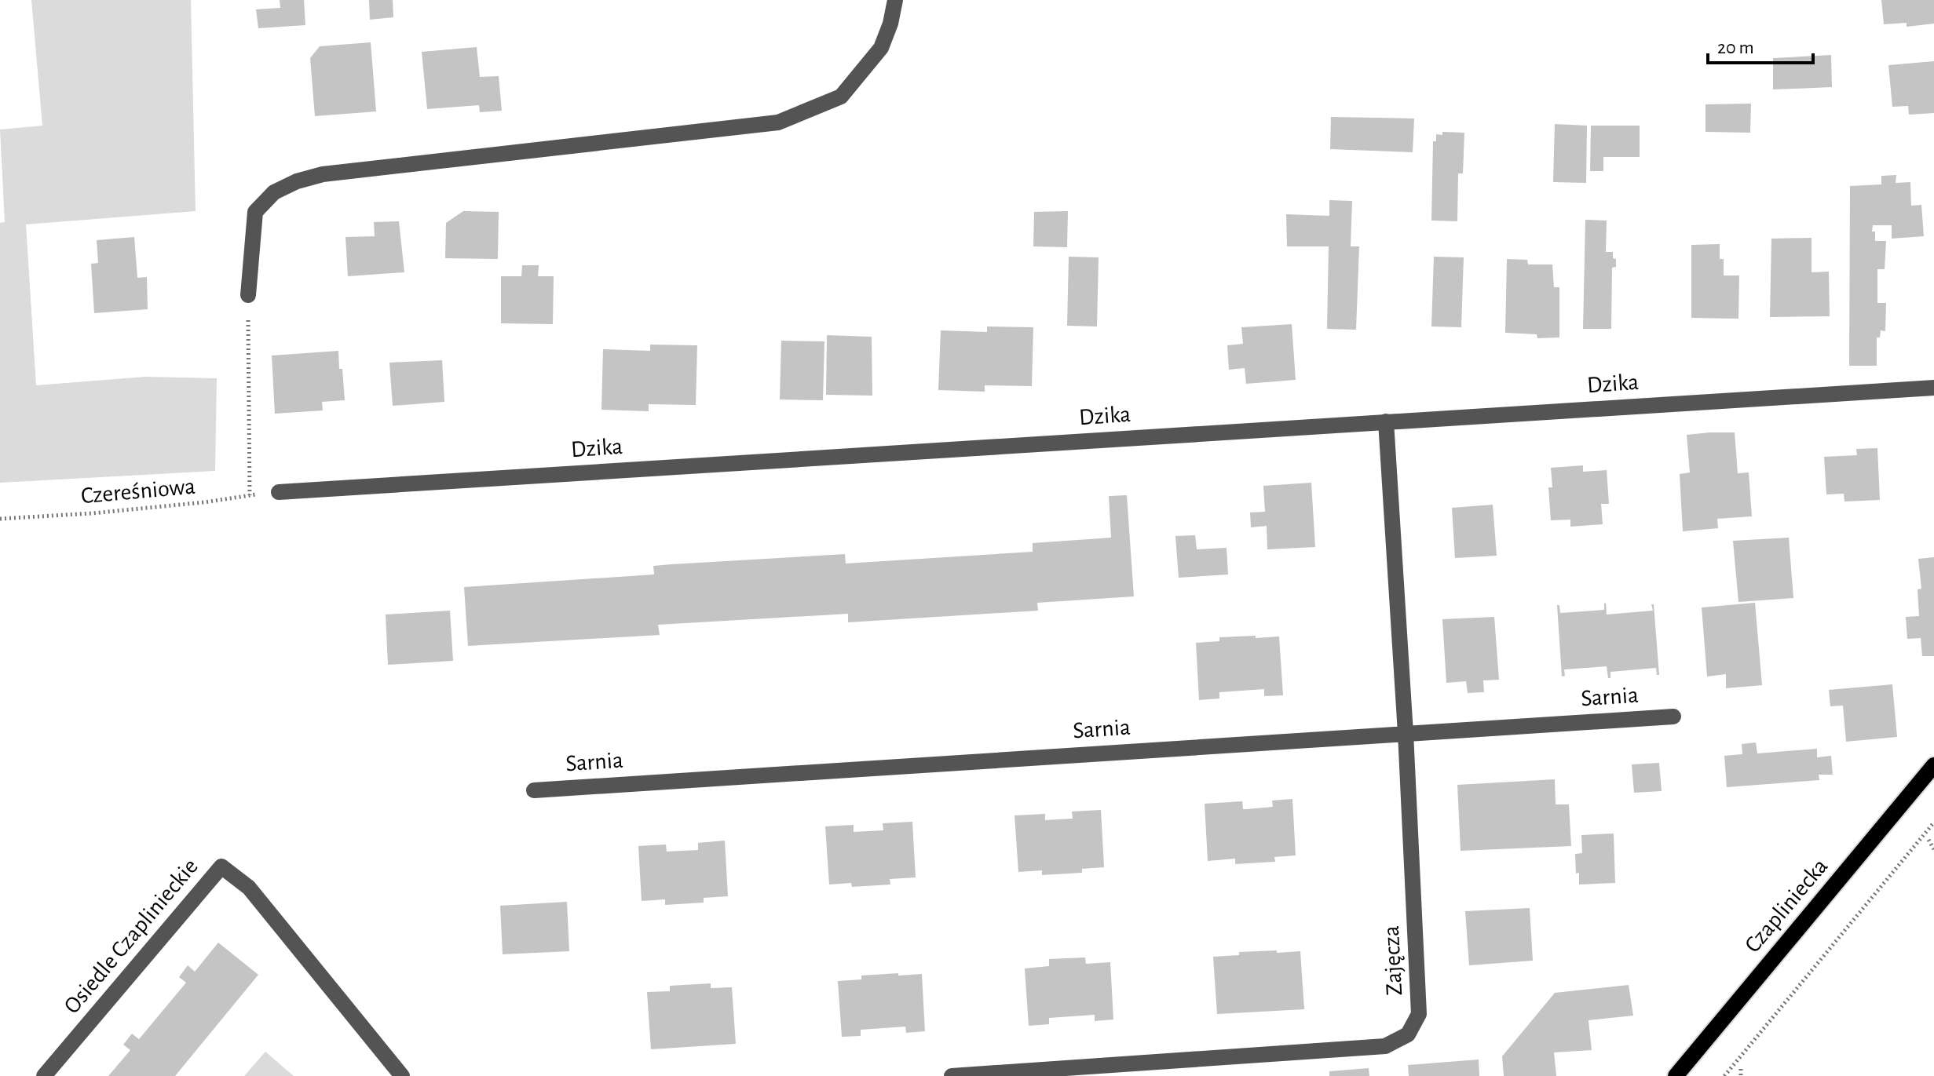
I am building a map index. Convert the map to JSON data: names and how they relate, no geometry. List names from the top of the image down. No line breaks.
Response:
{"streets":{"main road":["Czapliniecka"],"street":["Dzika","Sarnia","Osiedle Czaplinieckie","Zajęcza"],"path":["Czereśniowa"]},"crossings":[["Dzika","Czereśniowa"],["Dzika","Zajęcza"],["Sarnia","Zajęcza"]],"scale_bar":"20 m"}
